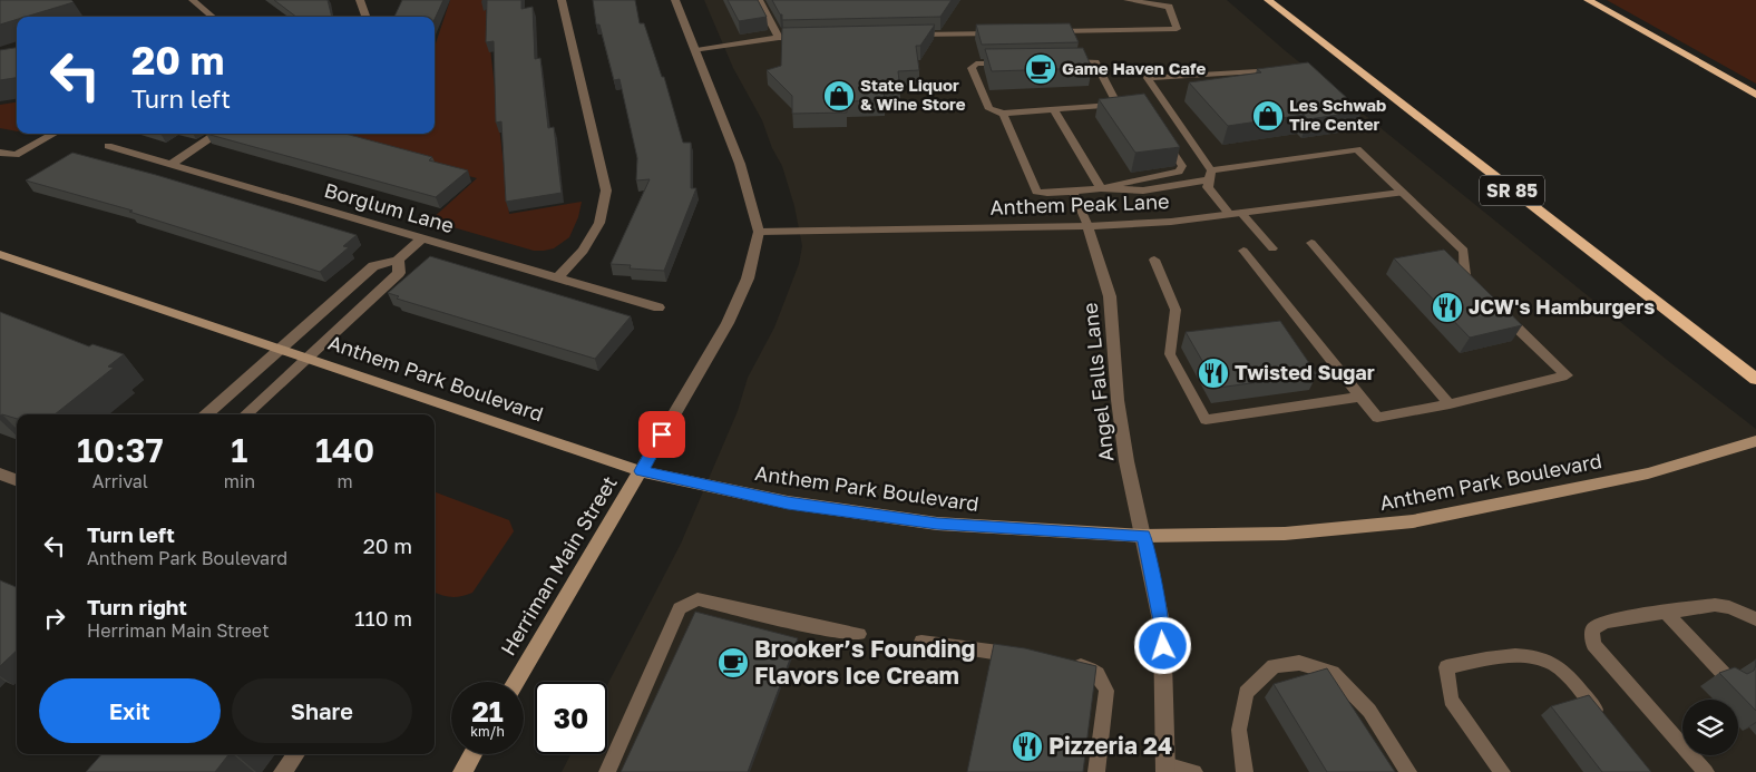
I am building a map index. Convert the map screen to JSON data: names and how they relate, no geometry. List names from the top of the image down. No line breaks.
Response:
{"streets":{"highway":["SR 85"],"main road":["Anthem Park Boulevard","Herriman Main Street"],"street":["Anthem Peak Lane","Borglum Lane","Angel Falls Lane"]},"crossings":[["Anthem Peak Lane","Angel Falls Lane"],["Anthem Peak Lane","Herriman Main Street"],["Anthem Park Boulevard","Angel Falls Lane"],["Anthem Park Boulevard","Herriman Main Street"]],"places":{"cafe":["Game Haven Cafe","Brooker’s Founding Flavors Ice Cream"],"shop":["State Liquor & Wine Store","Les Schwab Tire Center"],"restaurant":["JCW's Hamburgers","Twisted Sugar","Pizzeria 24"]},"page":{"turn":["20 m","Turn left"],"eta":["10:37","Arrival","1","min","140","m"],"list":[{"name":"Turn left","note":"Anthem Park Boulevard","value":"20 m"},{"name":"Turn right","note":"Herriman Main Street","value":"110 m"}],"buttons":["Exit","Share"],"speed":"21 km/h","limit":"30"}}
